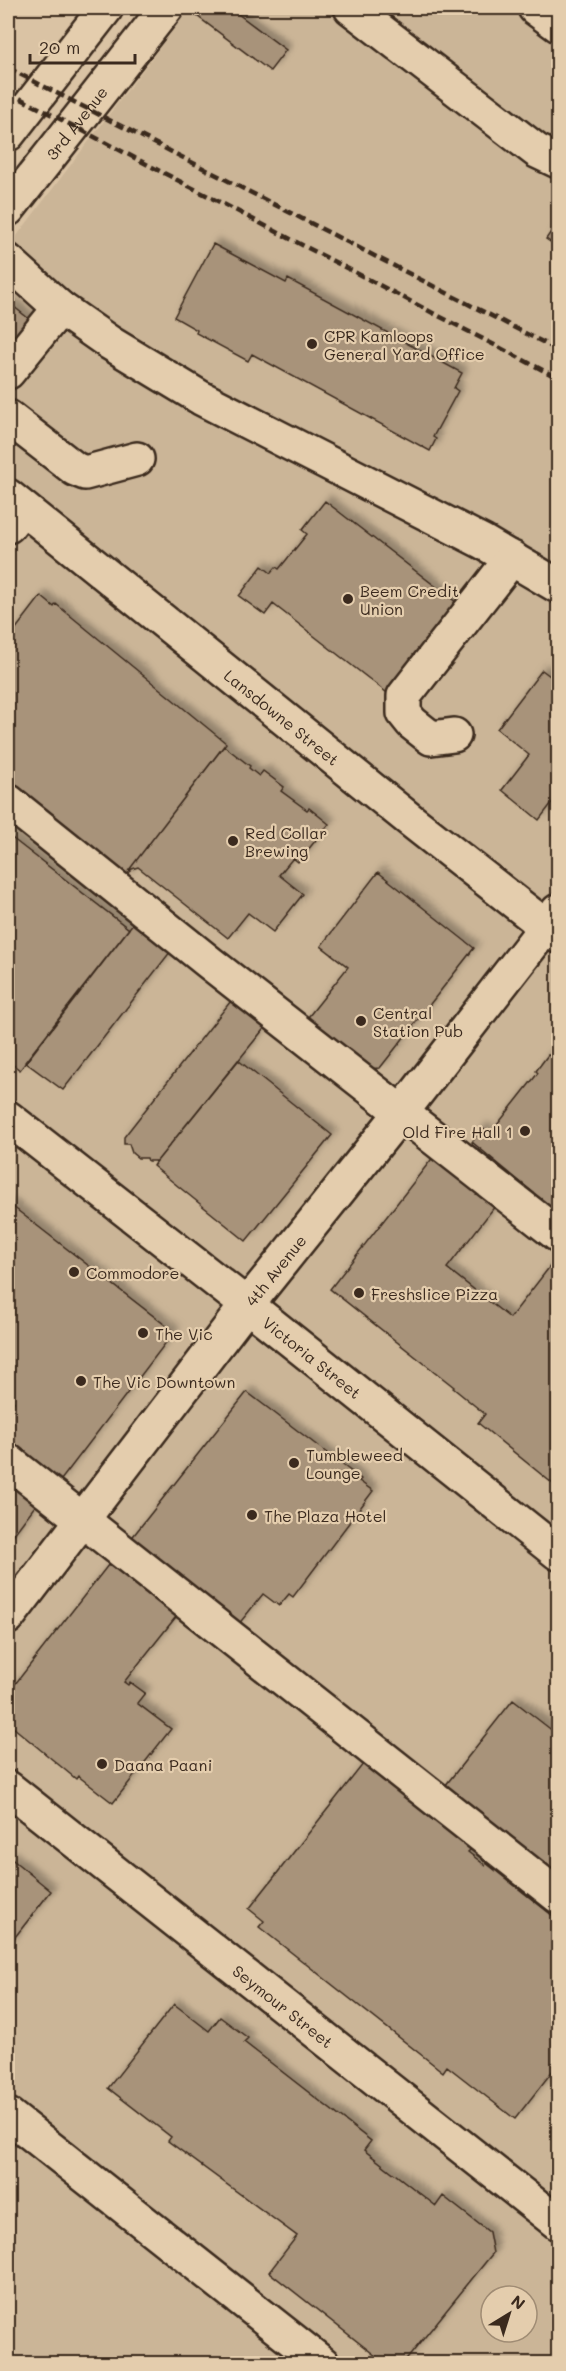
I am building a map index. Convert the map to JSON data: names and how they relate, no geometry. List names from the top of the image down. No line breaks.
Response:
{"streets":{"street":["3rd Avenue","Lansdowne Street","4th Avenue","Victoria Street","Seymour Street"]},"crossings":[["Lansdowne Street","4th Avenue"],["4th Avenue","Victoria Street"]],"places":["CPR Kamloops General Yard Office","Beem Credit Union","Red Collar Brewing","Central Station Pub","Old Fire Hall 1","Commodore","Freshslice Pizza","The Vic","The Vic Downtown","Tumbleweed Lounge","The Plaza Hotel","Daana Paani"],"scale_bar":"20 m","north":"top right"}
